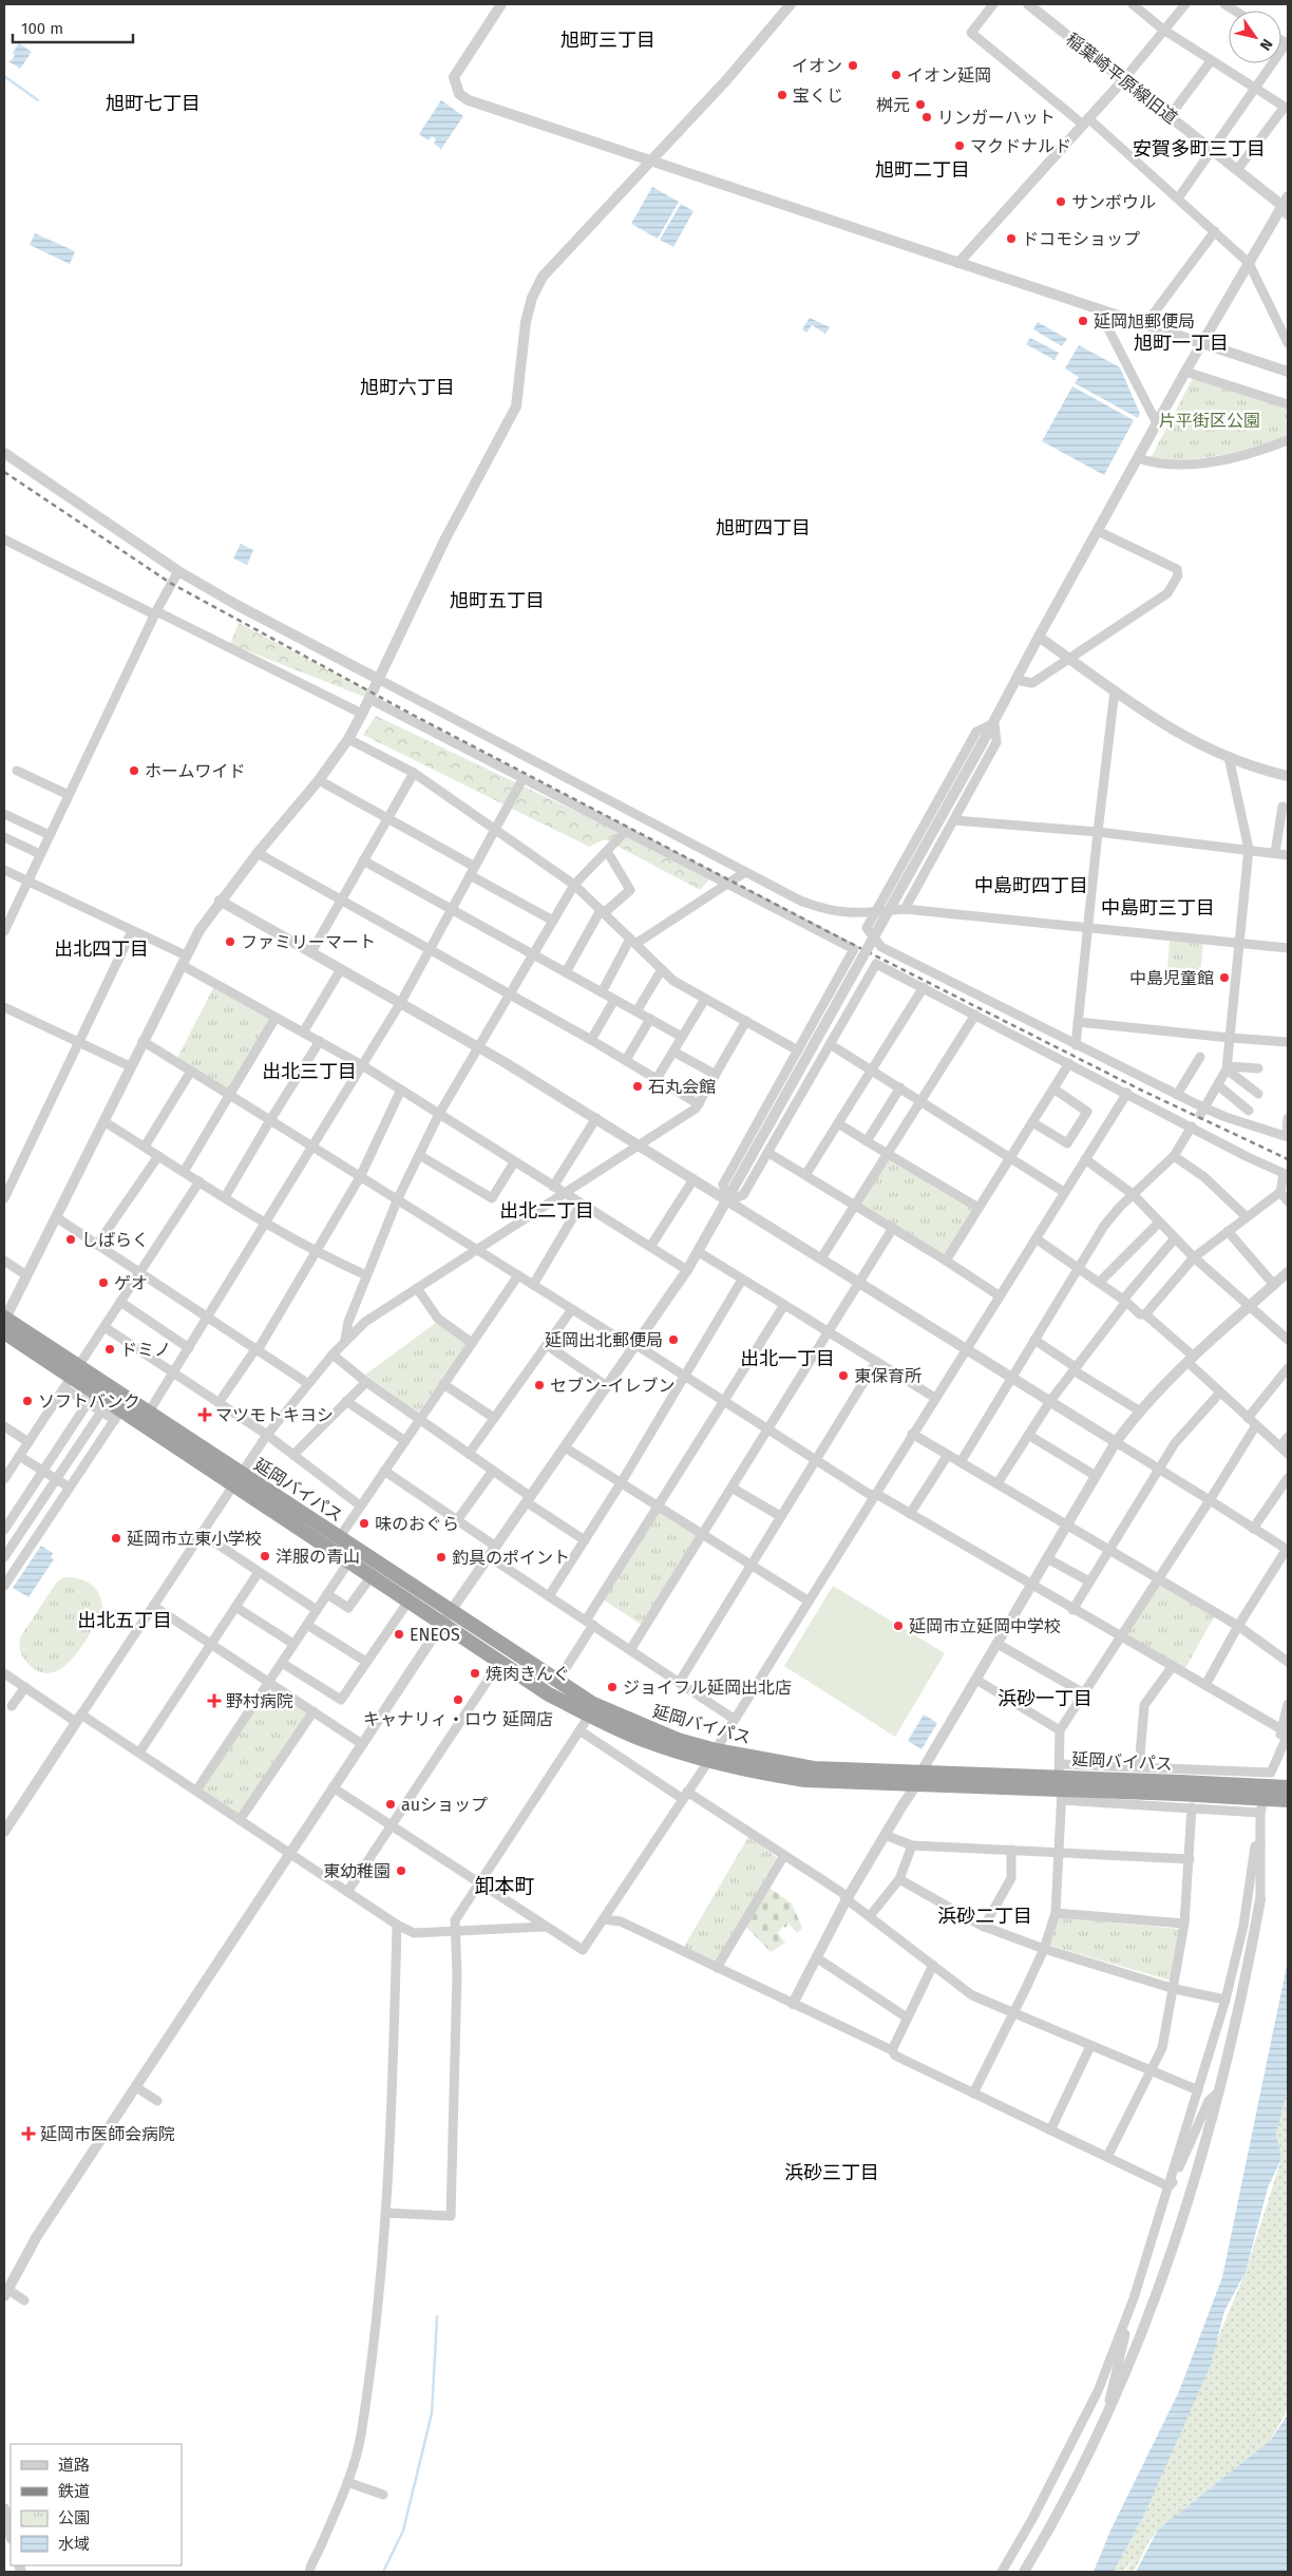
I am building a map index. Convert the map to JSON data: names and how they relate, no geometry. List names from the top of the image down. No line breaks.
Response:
{"streets":{"highway":["延岡バイパス"],"street":["稲葉崎平原線旧道"]},"districts":["旭町三丁目","旭町七丁目","安賀多町三丁目","旭町二丁目","旭町一丁目","旭町六丁目","旭町四丁目","旭町五丁目","中島町四丁目","中島町三丁目","出北四丁目","出北三丁目","出北二丁目","出北一丁目","出北五丁目","浜砂一丁目","卸本町","浜砂二丁目","浜砂三丁目"],"parks":["片平街区公園"],"places":{"other":["イオン","イオン延岡","宝くじ","桝元","リンガーハット","マクドナルド","サンボウル","ドコモショップ","延岡旭郵便局","ホームワイド","ファミリーマート","中島児童館","石丸会館","しばらく","ゲオ","延岡出北郵便局","ドミノ","東保育所","セブン-イレブン","ソフトバンク","味のおぐら","延岡市立東小学校","洋服の青山","釣具のポイント","延岡市立延岡中学校","ENEOS","焼肉きんぐ","ジョイフル延岡出北店","キャナリィ・ロウ 延岡店","auショップ","東幼稚園"],"health":["マツモトキヨシ","野村病院","延岡市医師会病院"]},"legend":["道路","鉄道","公園","水域"],"scale_bar":"100 m","north":"bottom right"}
